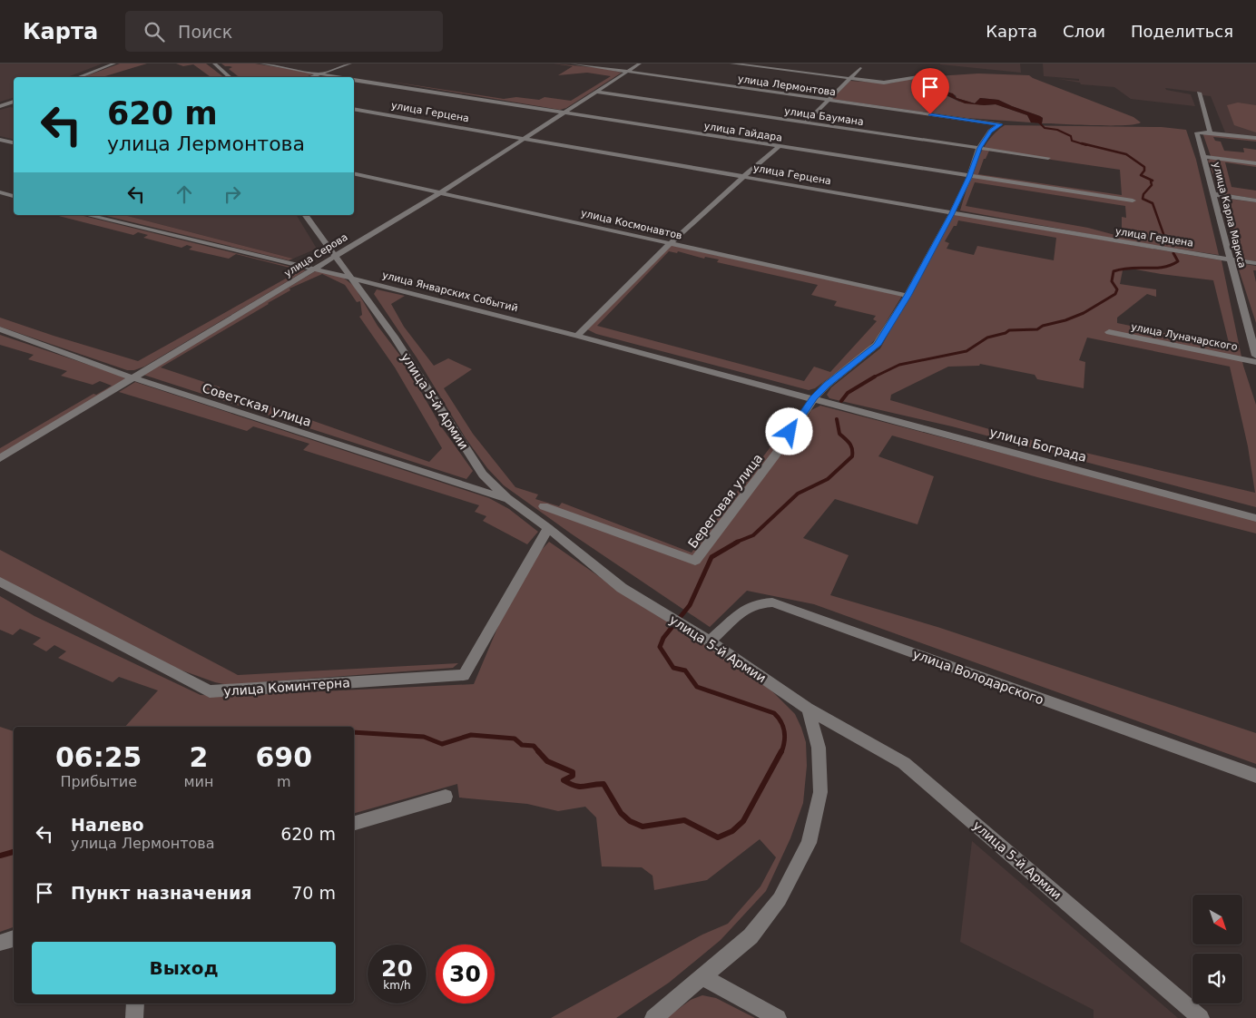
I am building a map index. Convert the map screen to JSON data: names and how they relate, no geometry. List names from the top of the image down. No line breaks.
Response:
{"streets":{"street":["улица Лермонтова","улица Герцена","улица Баумана","улица Гайдара","улица Карла Маркса","улица Космонавтов","улица Серова","улица Январских Событий","улица Луначарского","улица 5-й Армии","Советская улица","улица Бограда","Береговая улица","улица Володарского","улица Коминтерна"]},"crossings":[["улица Лермонтова","улица Серова"],["улица Лермонтова","Береговая улица"],["улица Герцена","улица Карла Маркса"],["улица Герцена","улица Серова"],["улица Герцена","Береговая улица"],["улица Баумана","улица Серова"],["улица Баумана","Береговая улица"],["улица Гайдара","улица Серова"],["улица Гайдара","Береговая улица"],["улица Космонавтов","улица Серова"],["улица Космонавтов","Береговая улица"],["улица Серова","улица Январских Событий"],["улица Серова","улица 5-й Армии"],["улица Серова","Советская улица"],["улица Январских Событий","улица 5-й Армии"],["улица Январских Событий","улица Бограда"],["улица Январских Событий","Береговая улица"],["улица 5-й Армии","Советская улица"],["улица 5-й Армии","улица Володарского"],["улица 5-й Армии","улица Коминтерна"],["улица Бограда","Береговая улица"]],"north":"bottom right","page":{"header":"Карта","search":"Поиск","nav":["Карта","Слои","Поделиться"],"turn":["620 m","улица Лермонтова"],"eta":["06:25","Прибытие","2","мин","690","m"],"list":[{"name":"Налево","note":"улица Лермонтова","value":"620 m"},{"name":"Пункт назначения","value":"70 m"}],"buttons":"Выход","speed":"20 km/h","limit":"30"}}
